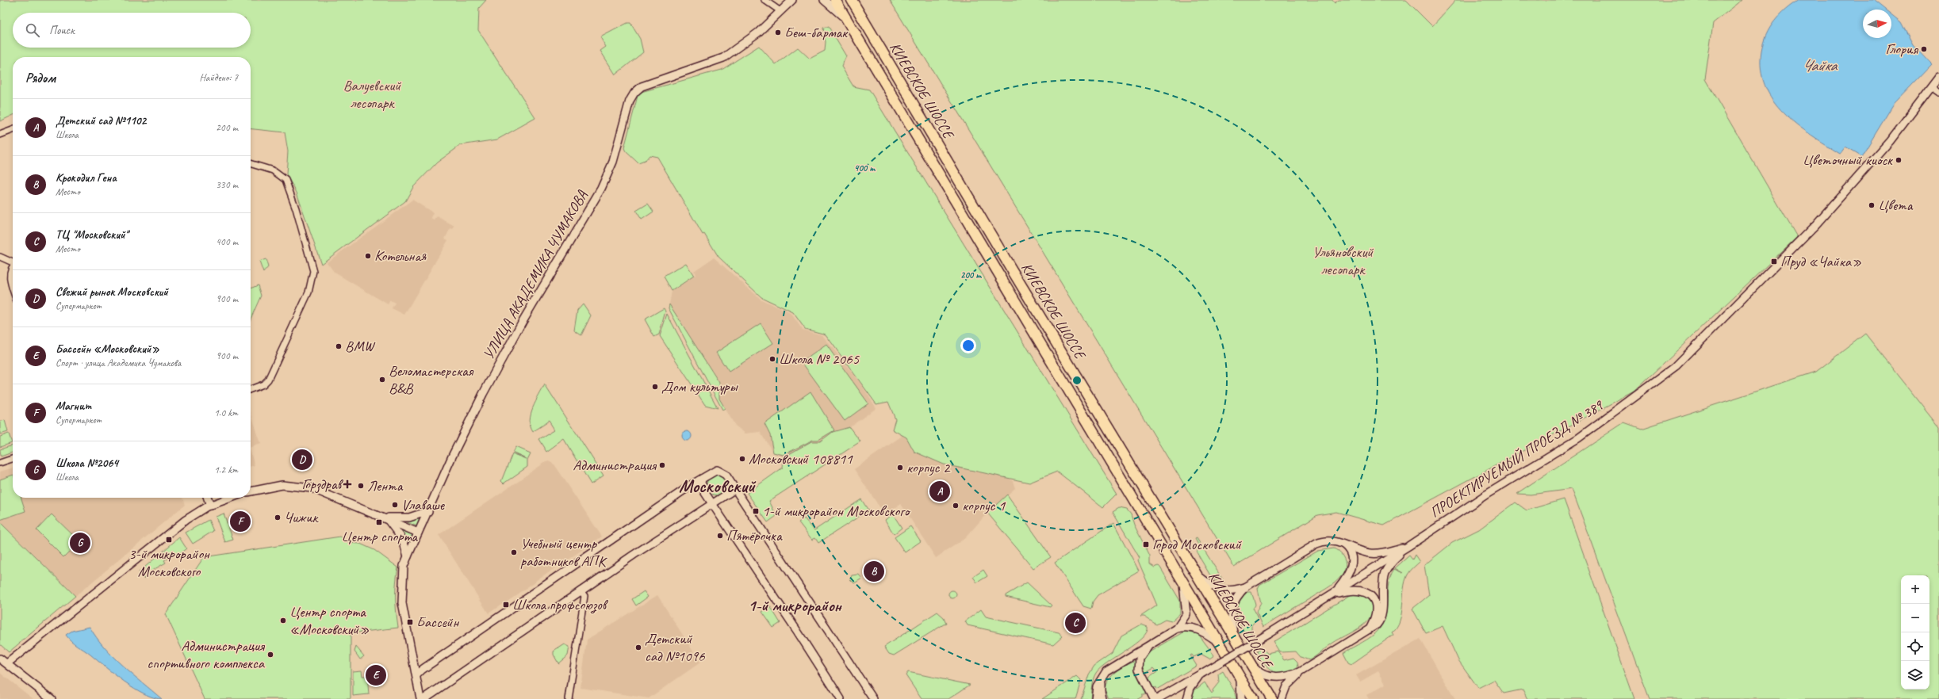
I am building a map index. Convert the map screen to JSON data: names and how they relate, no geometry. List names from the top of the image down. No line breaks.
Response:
{"streets":{"highway":["КИЕВСКОЕ ШОССЕ"],"street":["УЛИЦА АКАДЕМИКА ЧУМАКОВА","ПРОЕКТИРУЕМЫЙ ПРОЕЗД № 389"]},"districts":["Московский","1-й микрорайон"],"water":["Чайка"],"parks":["Валуевский лесопарк","Ульяновский лесопарк"],"places":{"other":["Беш-бармак","Глория","Цветочный киоск","Цвета","Котельная","BMW","Школа № 2065","Веломастерская B&B","Дом культуры","Московский 108811","Администрация","корпус 2","Лента","Vлаваше","корпус 1","Чижик","Пятёрочка","Учебный центр работников АПК","Центр спорта «Московский»","Детский сад №1096","Администрация спортивного комплекса"],"transit":["Пруд «Чайка»","1-й микрорайон Московского","Центр спорта","3-й микрорайон Московского","Город Московский","Школа профсоюзов","Бассейн"],"health":["Горздрав"]},"north":"right","page":{"search":"Поиск","heading":["Рядом","Найдено: 7"],"list":[{"mark":"A","name":"Детский сад №1102","note":"Школа","value":"200 m"},{"mark":"B","name":"Крокодил Гена","note":"Место","value":"330 m"},{"mark":"C","name":"ТЦ \"Московский\"","note":"Место","value":"400 m"},{"mark":"D","name":"Свежий рынок Московский","note":"Супермаркет","value":"900 m"},{"mark":"E","name":"Бассейн «Московский»","note":"Спорт · улица Академика Чумакова","value":"900 m"},{"mark":"F","name":"Магнит","note":"Супермаркет","value":"1.0 km"},{"mark":"G","name":"Школа №2064","note":"Школа","value":"1.2 km"}],"pins":["D","A","F","G","B","C","E"],"map_buttons":["+","−"]},"rings":["400 m","200 m"]}
